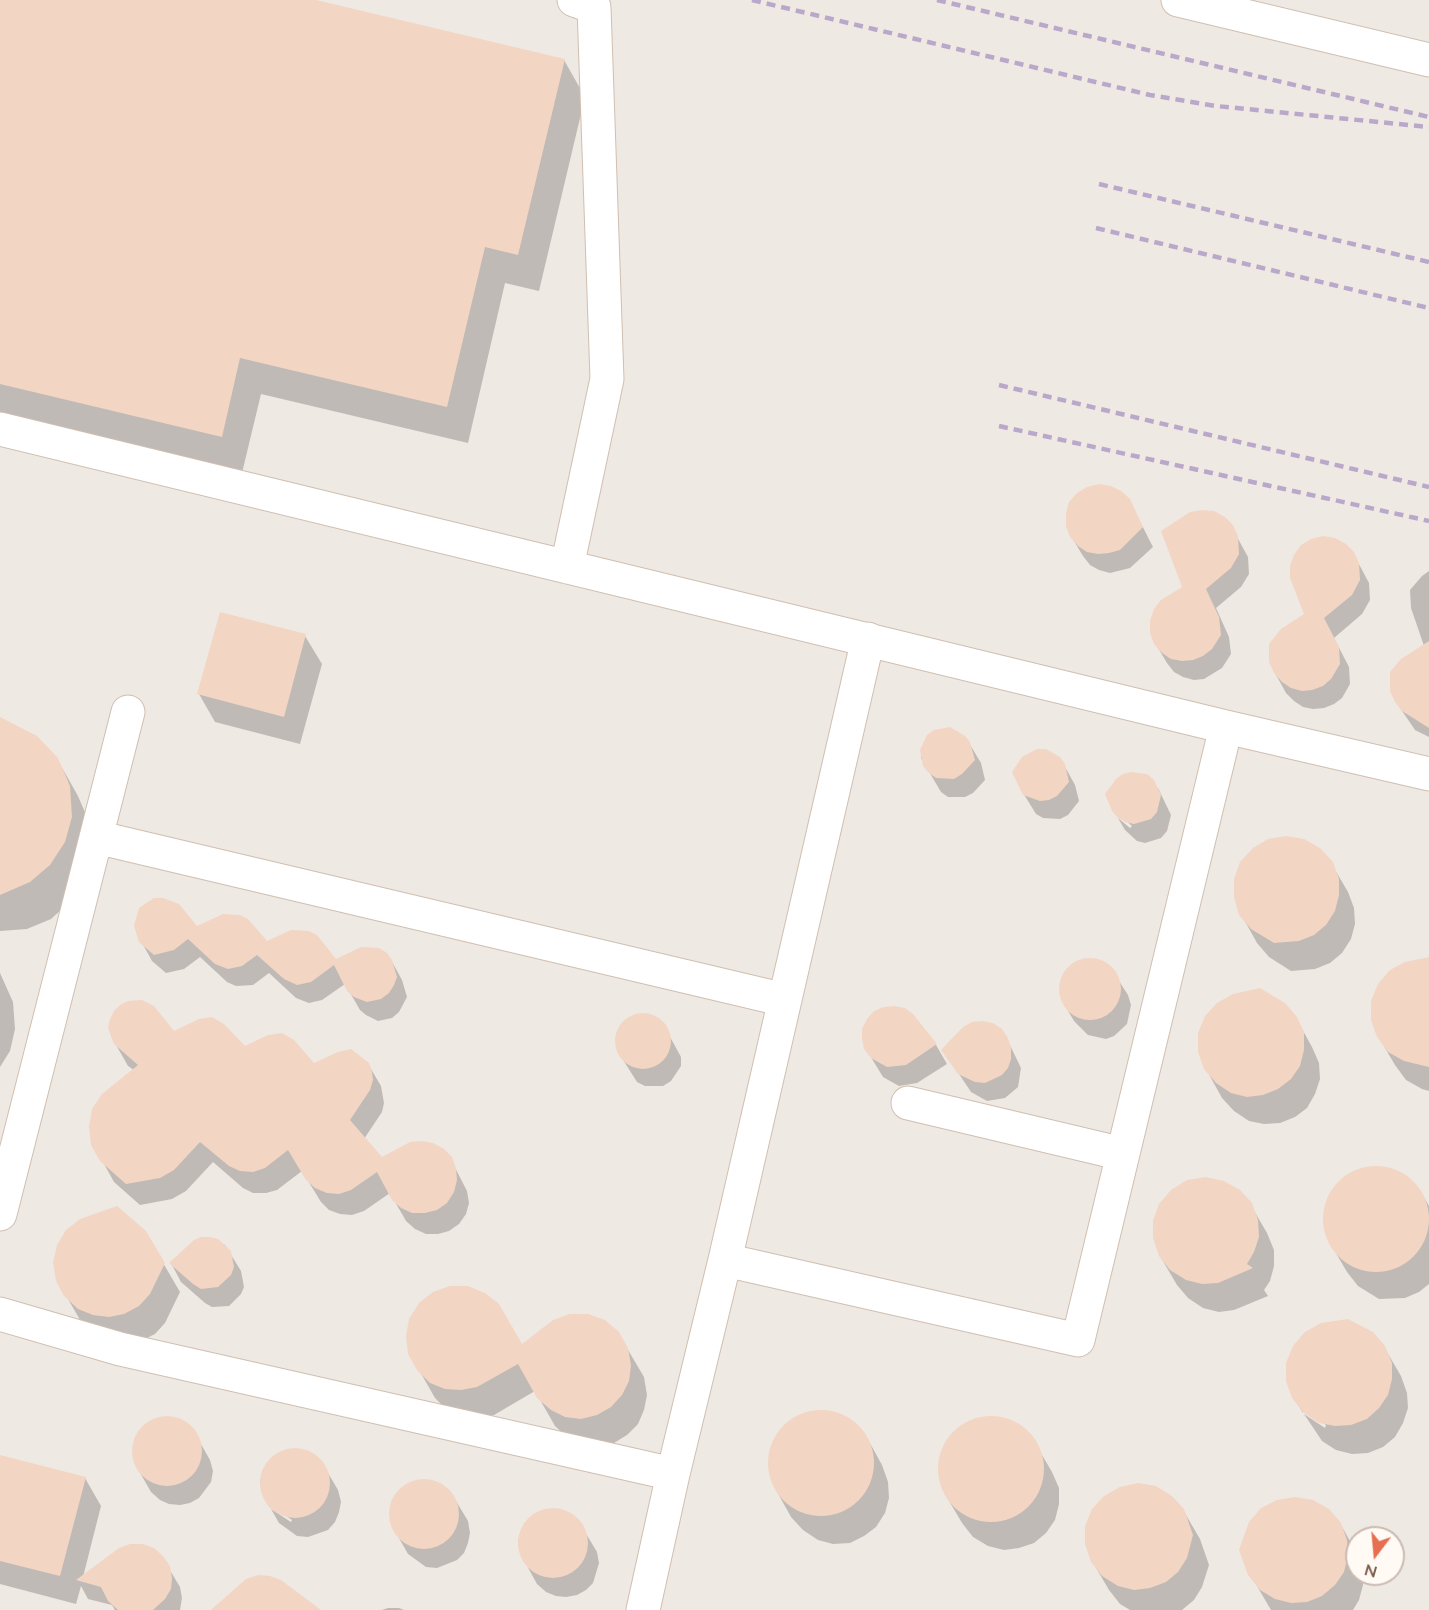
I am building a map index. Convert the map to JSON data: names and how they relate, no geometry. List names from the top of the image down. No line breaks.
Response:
{"north":"bottom"}
